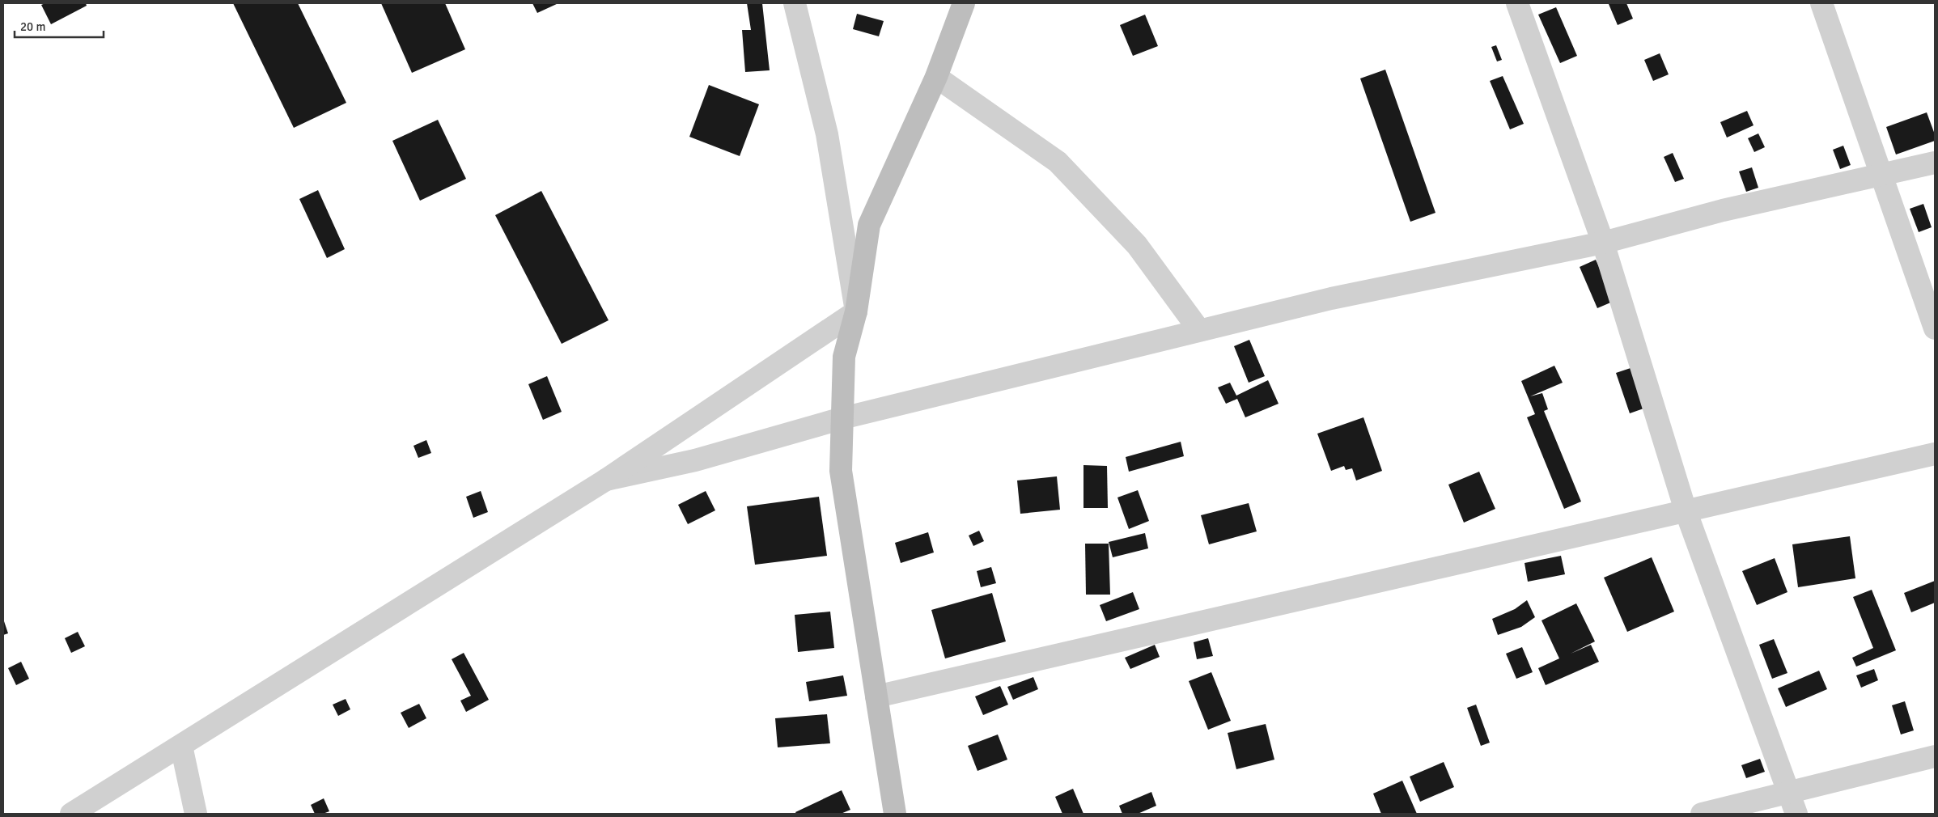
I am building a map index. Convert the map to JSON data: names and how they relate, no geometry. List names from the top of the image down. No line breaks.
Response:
{"scale_bar":"20 m"}
